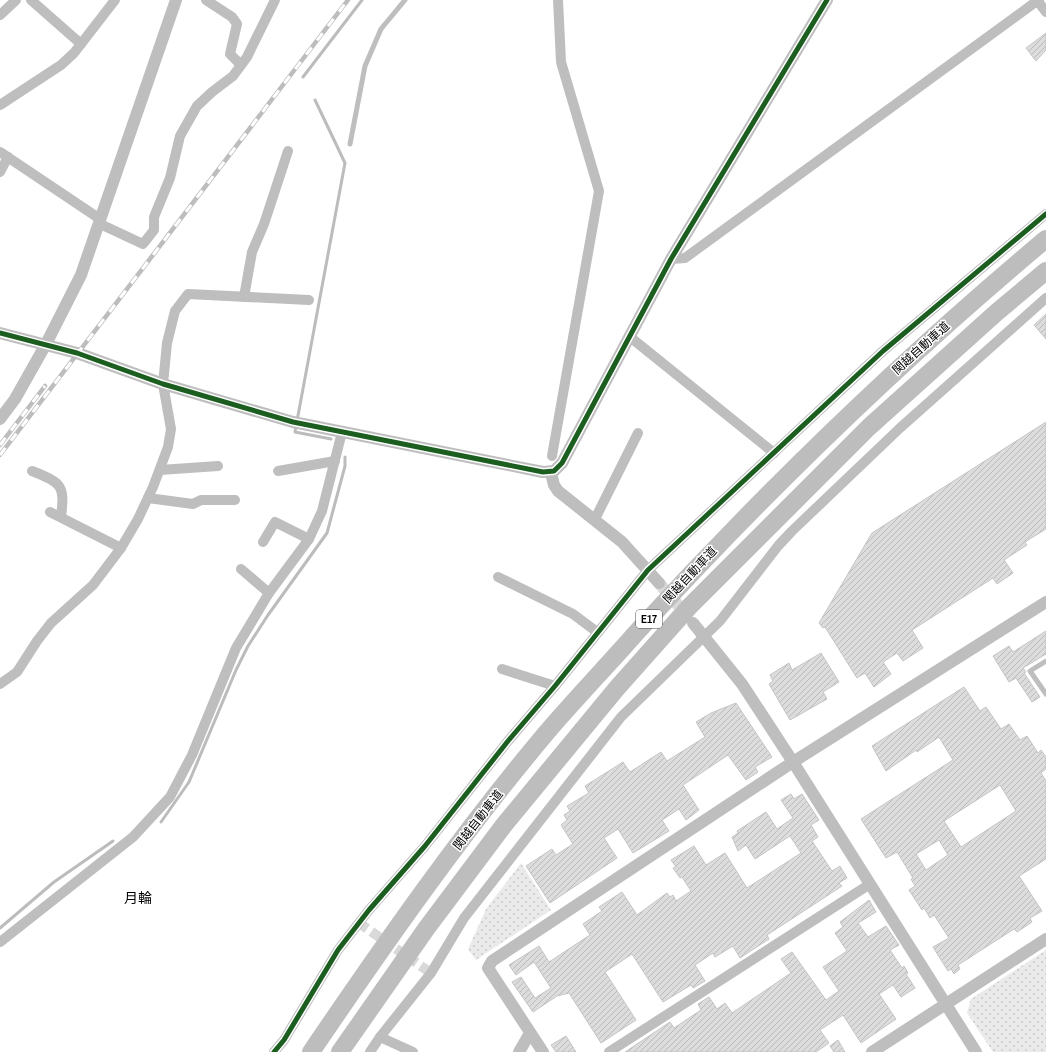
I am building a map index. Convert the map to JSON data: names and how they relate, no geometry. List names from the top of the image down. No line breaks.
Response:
{"streets":{"highway":["関越自動車道","E17"]},"districts":["月輪"]}
